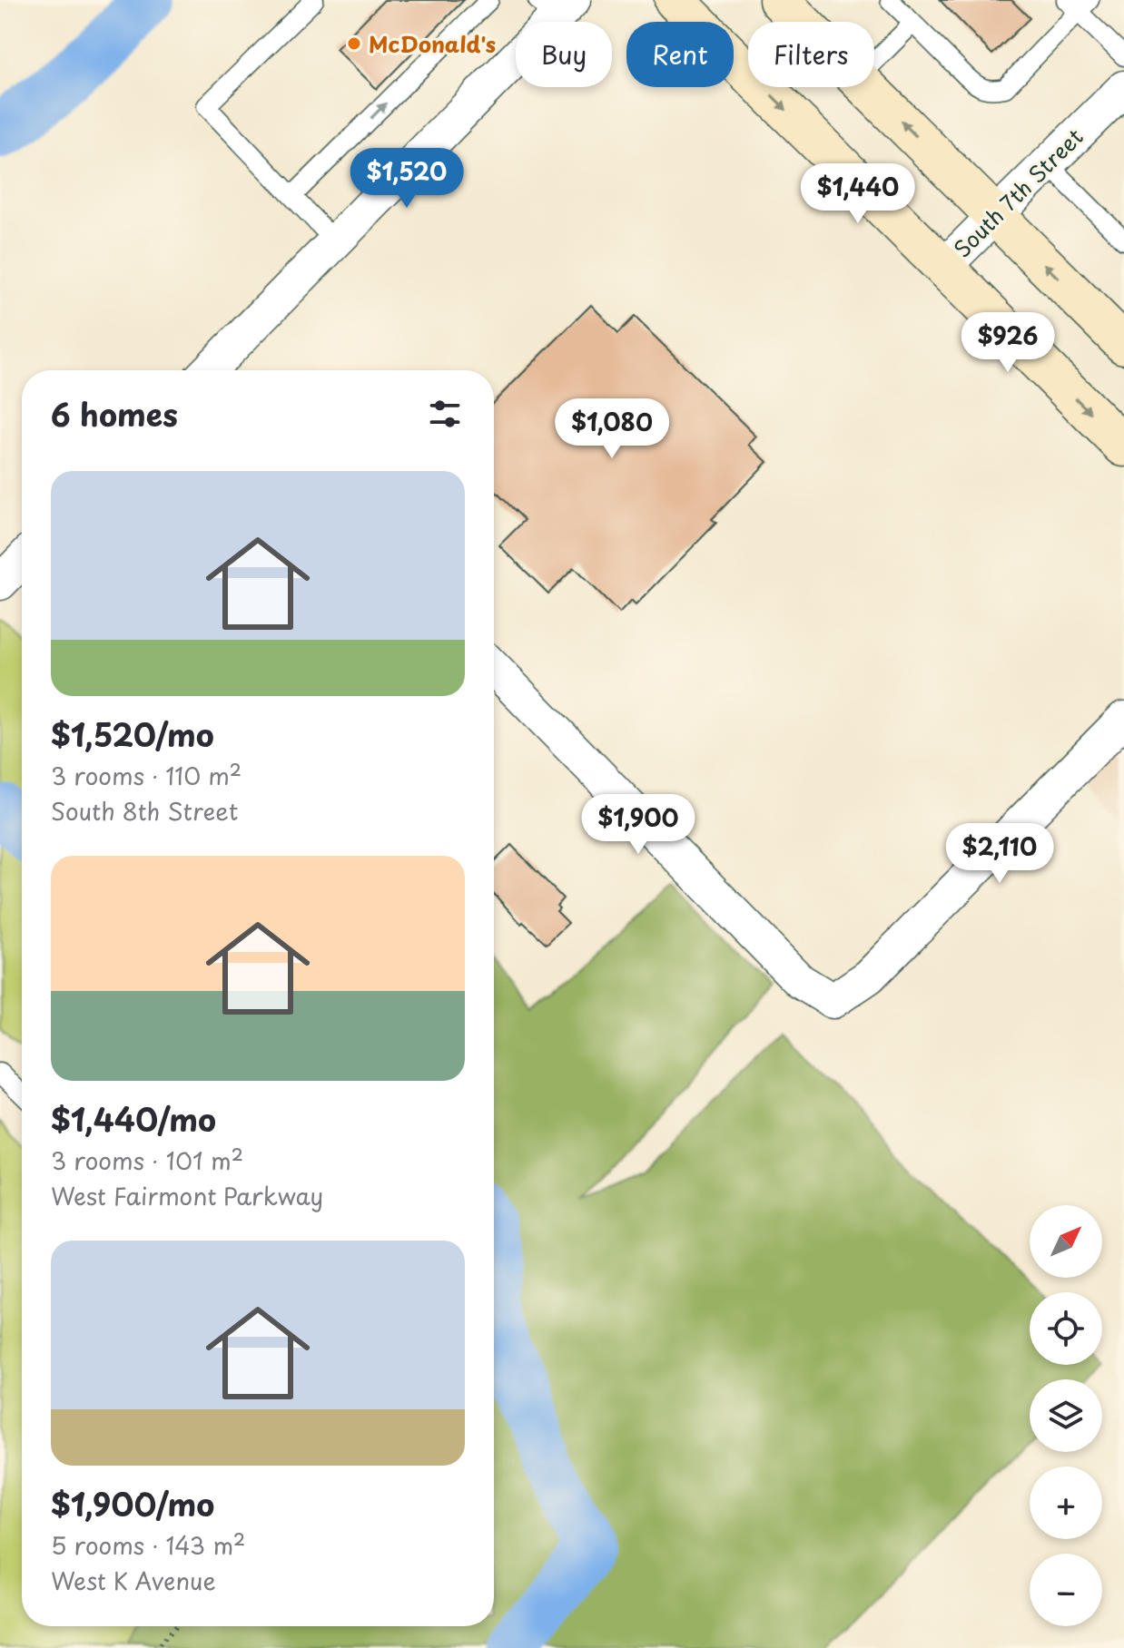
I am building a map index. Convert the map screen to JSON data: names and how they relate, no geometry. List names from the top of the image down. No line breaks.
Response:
{"streets":{"street":["South 7th Street"]},"places":["McDonald's"],"north":"top right","page":{"chip":["Buy","Rent","Filters"],"price":["$1,520","$1,440","$926","$1,080","$1,900","$2,110"],"heading":"6 homes","list":[{"name":"$1,520/mo","note":"3 rooms · 110 m² · South 8th Street"},{"name":"$1,440/mo","note":"3 rooms · 101 m² · West Fairmont Parkway"},{"name":"$1,900/mo","note":"5 rooms · 143 m² · West K Avenue"}],"map_buttons":["+","−"]}}
